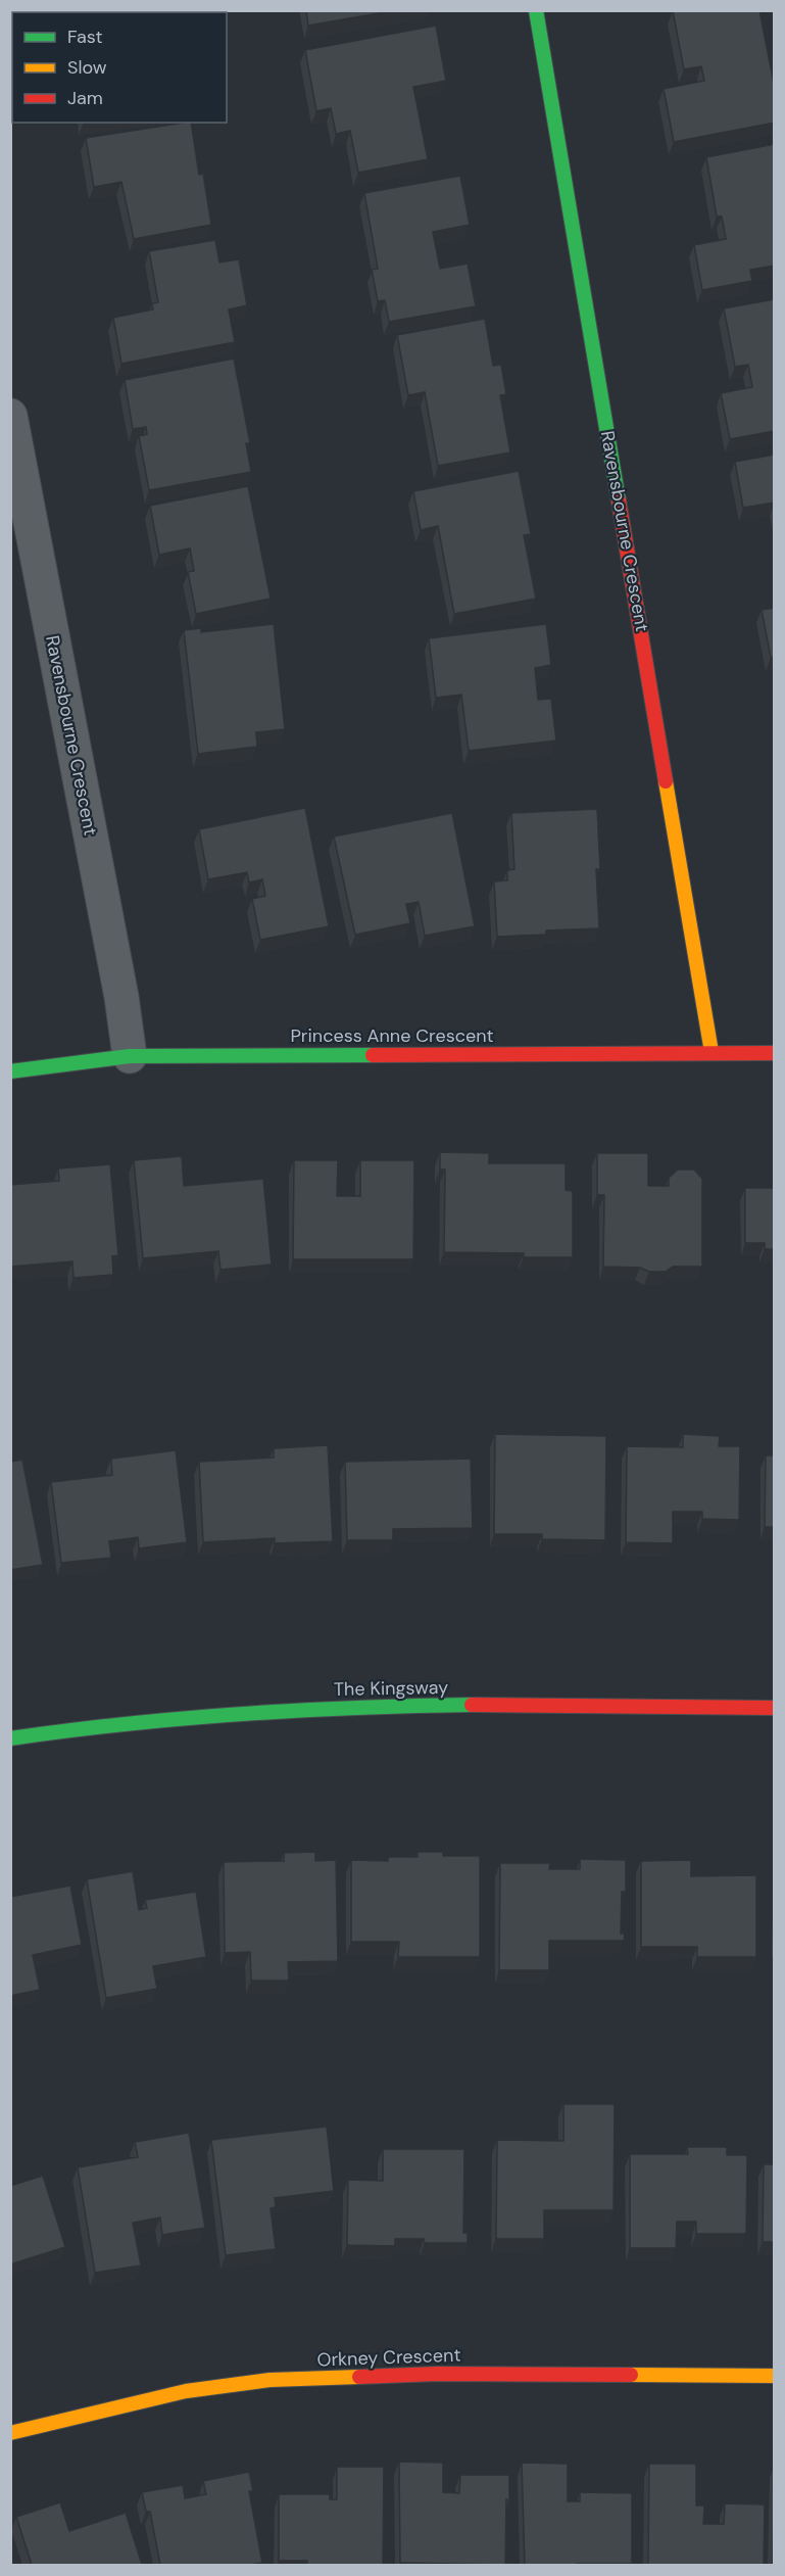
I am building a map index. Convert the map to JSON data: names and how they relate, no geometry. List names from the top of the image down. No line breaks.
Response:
{"streets":{"street":["Ravensbourne Crescent","Princess Anne Crescent","The Kingsway","Orkney Crescent"]},"crossings":[["Ravensbourne Crescent","Princess Anne Crescent"]],"legend":["Fast","Slow","Jam"]}
